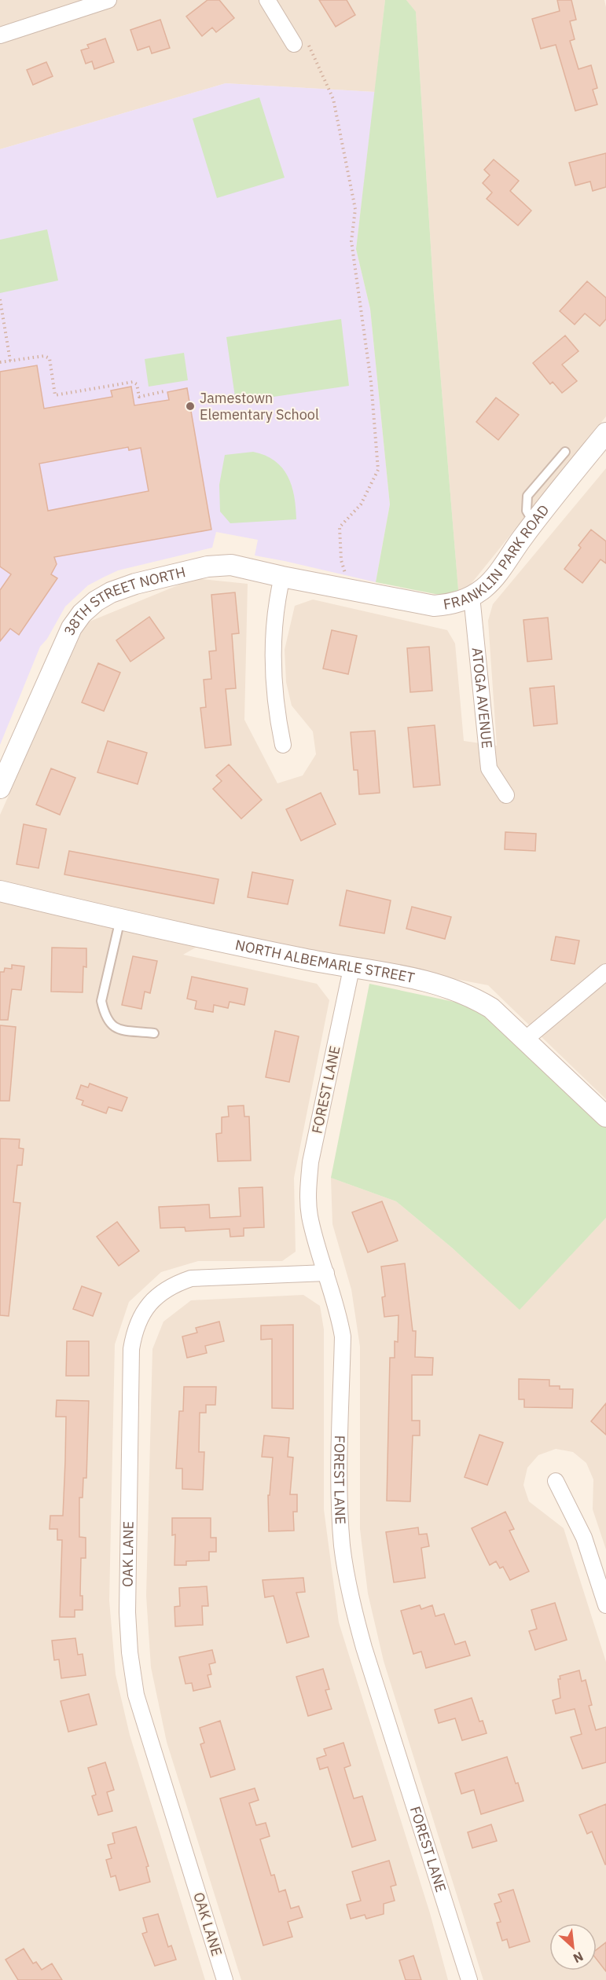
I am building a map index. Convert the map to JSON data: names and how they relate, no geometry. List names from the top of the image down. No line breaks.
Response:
{"streets":{"street":["FRANKLIN PARK ROAD","38TH STREET NORTH","ATOGA AVENUE","NORTH ALBEMARLE STREET","FOREST LANE","OAK LANE"]},"crossings":[["FRANKLIN PARK ROAD","38TH STREET NORTH"],["FRANKLIN PARK ROAD","ATOGA AVENUE"],["NORTH ALBEMARLE STREET","FOREST LANE"],["FOREST LANE","OAK LANE"]],"places":["Jamestown Elementary School"],"north":"bottom right"}
